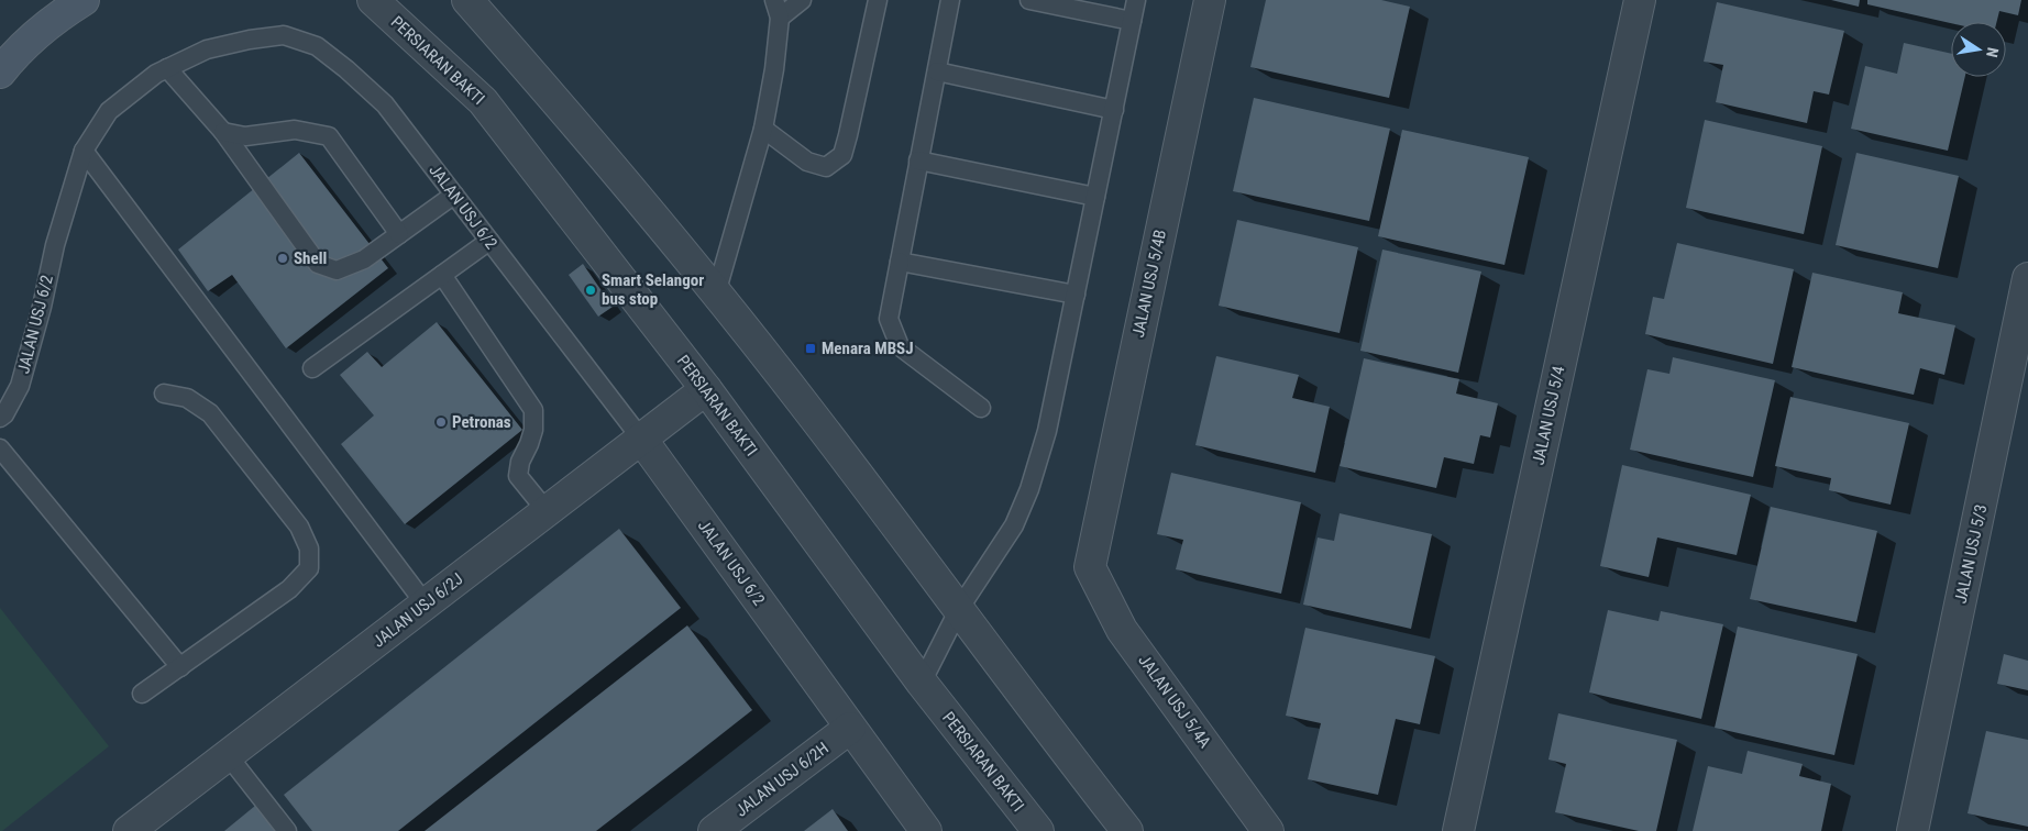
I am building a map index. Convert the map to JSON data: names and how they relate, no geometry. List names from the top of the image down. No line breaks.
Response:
{"streets":{"street":["PERSIARAN BAKTI","JALAN USJ 6/2","JALAN USJ 5/4B","JALAN USJ 5/4","JALAN USJ 5/3","JALAN USJ 6/2J","JALAN USJ 5/4A","JALAN USJ 6/2H"]},"crossings":[["PERSIARAN BAKTI","JALAN USJ 6/2J"],["JALAN USJ 6/2","JALAN USJ 6/2J"],["JALAN USJ 6/2","JALAN USJ 6/2H"],["JALAN USJ 5/4B","JALAN USJ 5/4A"]],"places":{"other":["Shell","Smart Selangor bus stop","Petronas"],"transit":["Menara MBSJ"]},"north":"right"}
